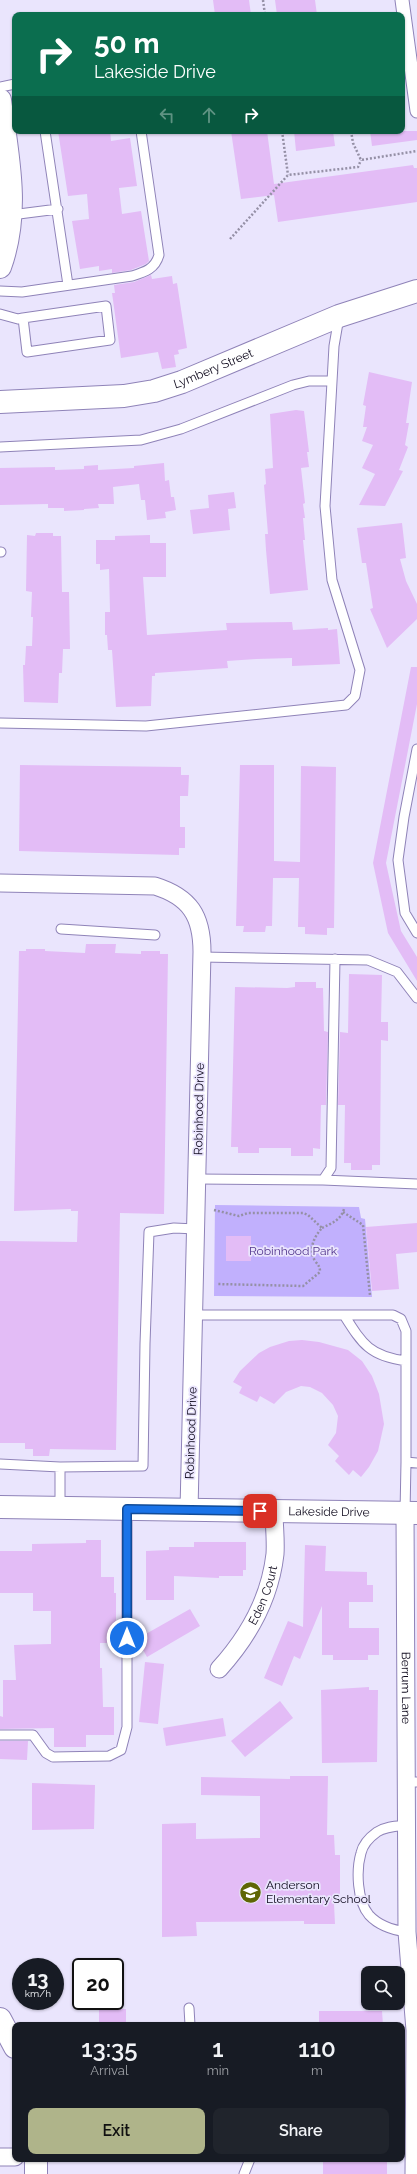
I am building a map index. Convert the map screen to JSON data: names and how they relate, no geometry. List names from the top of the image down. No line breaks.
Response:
{"streets":{"street":["Lymbery Street","Robinhood Drive","Lakeside Drive","Eden Court","Berrum Lane"]},"crossings":[["Robinhood Drive","Lakeside Drive"],["Lakeside Drive","Eden Court"],["Lakeside Drive","Berrum Lane"]],"parks":["Robinhood Park"],"places":{"school or university":["Anderson Elementary School"]},"page":{"turn":["50 m","Lakeside Drive"],"speed":"13 km/h","limit":"20","eta":["13:35","Arrival","1","min","110","m"],"buttons":["Exit","Share"]}}
